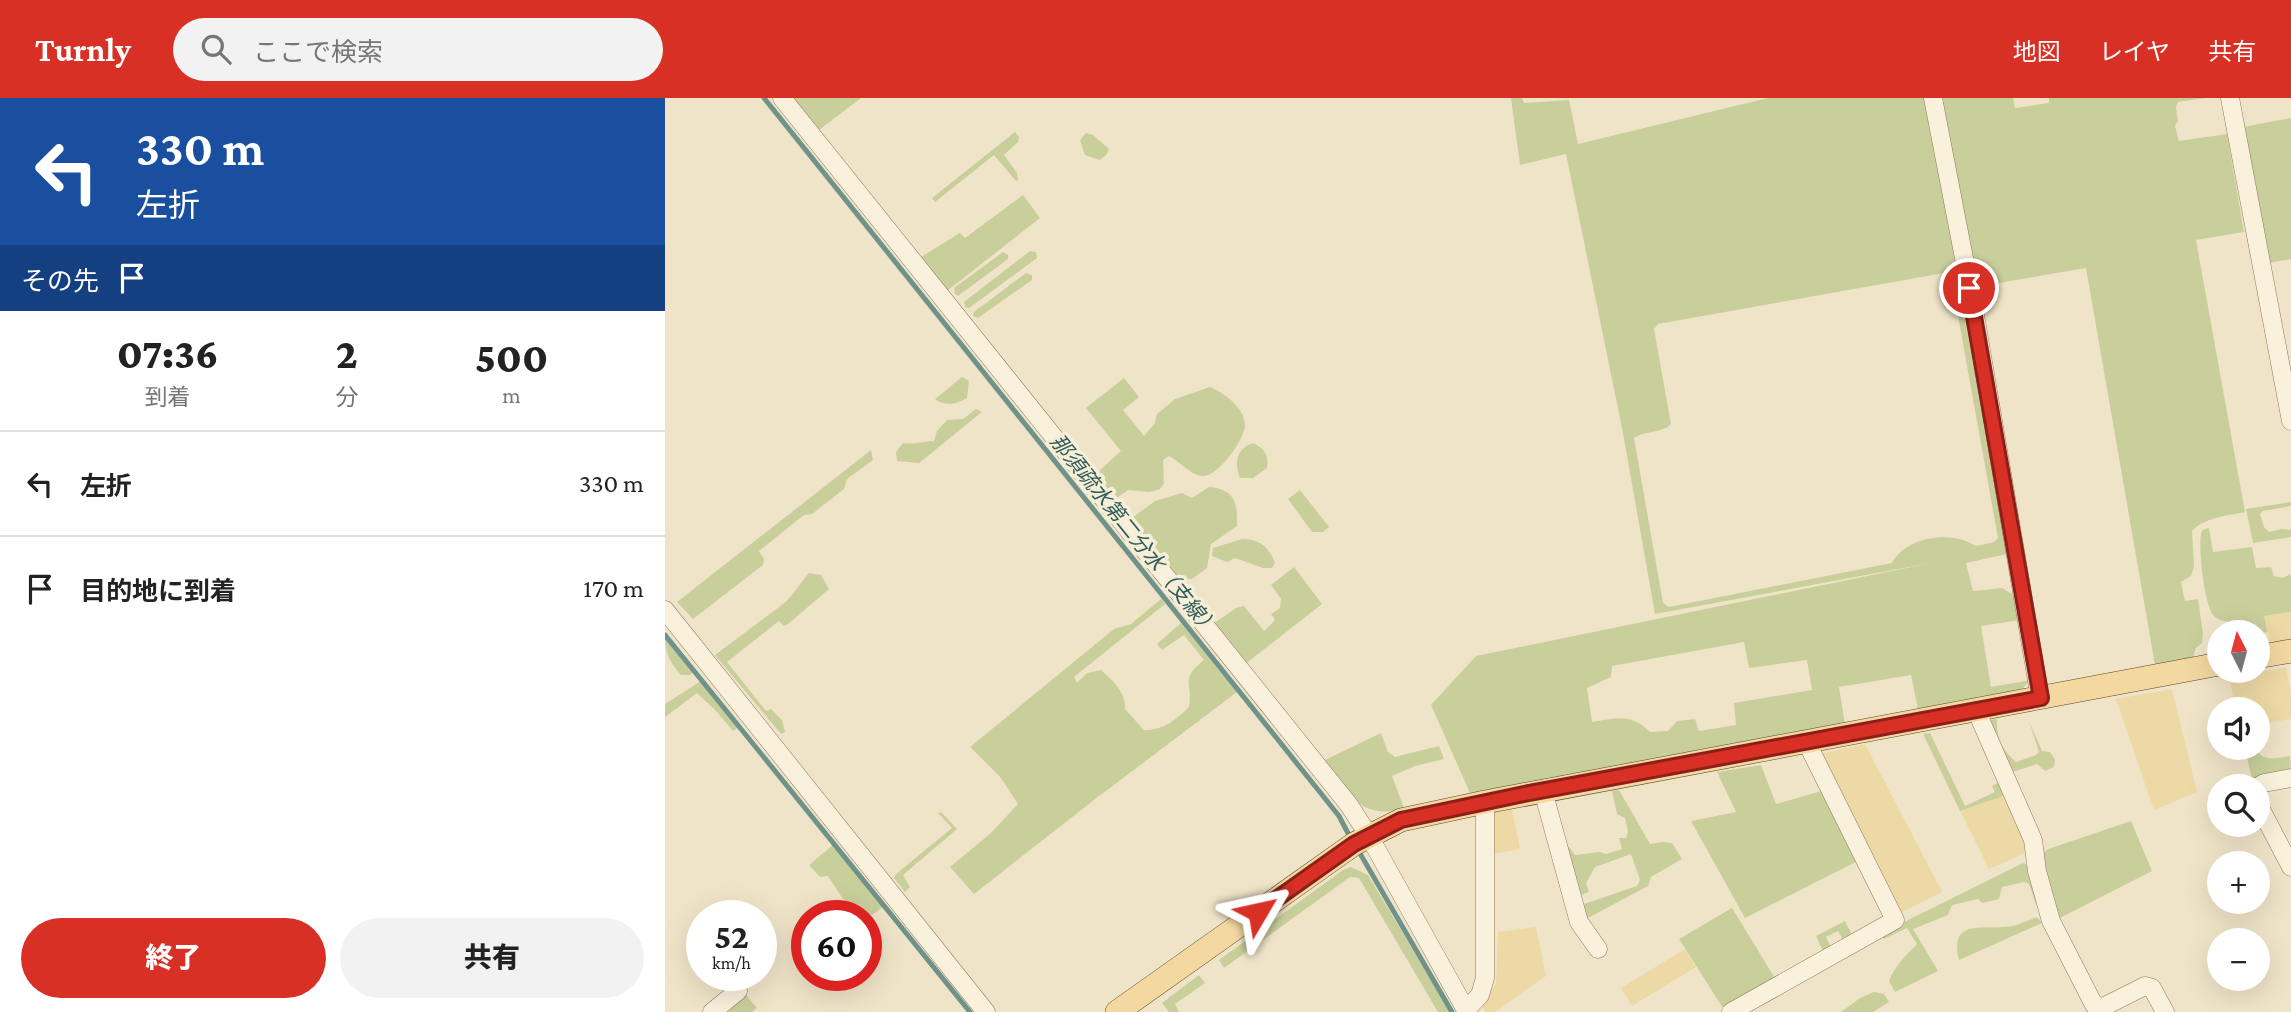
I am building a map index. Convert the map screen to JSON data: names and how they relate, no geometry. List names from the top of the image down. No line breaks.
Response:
{"water":["那須疏水第二分水（支線）"],"north":"top","page":{"header":"Turnly","search":"ここで検索","nav":["地図","レイヤ","共有"],"turn":["330 m","左折"],"then":"その先","eta":["07:36","到着","2","分","500","m"],"list":[{"name":"左折","value":"330 m"},{"name":"目的地に到着","value":"170 m"}],"map_buttons":["+","−"],"speed":"52 km/h","limit":"60","buttons":["終了","共有"]}}
